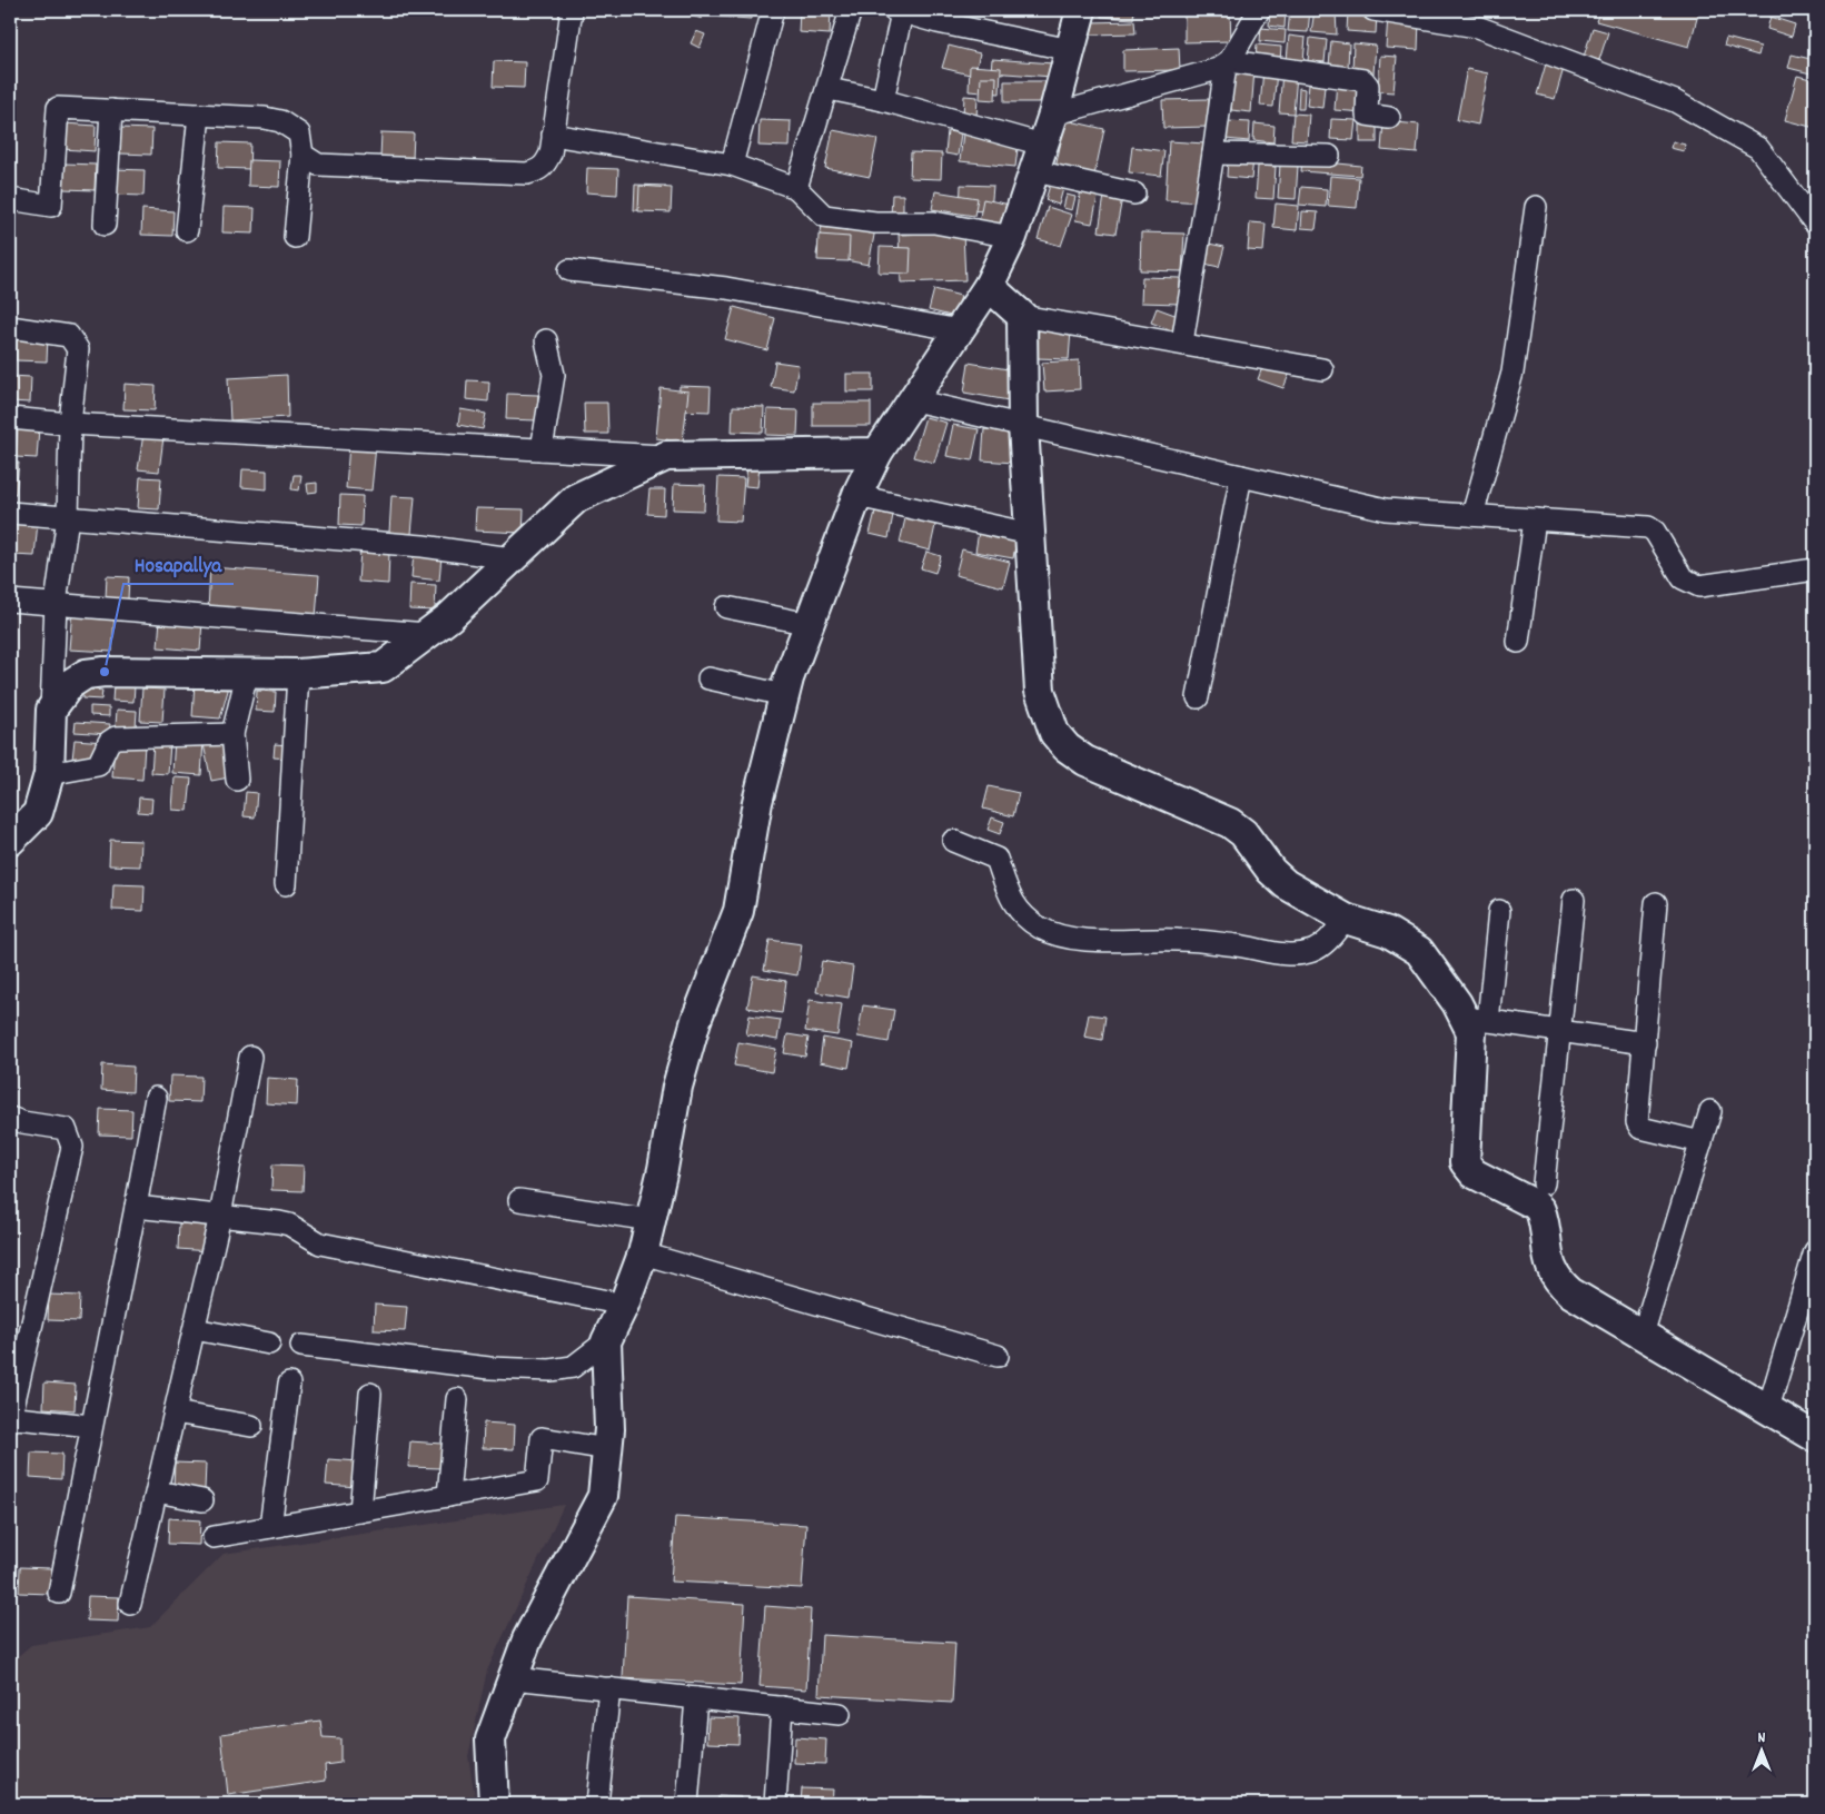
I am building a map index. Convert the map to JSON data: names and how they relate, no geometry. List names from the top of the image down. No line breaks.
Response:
{"places":["Hosapallya"],"north":"top"}
